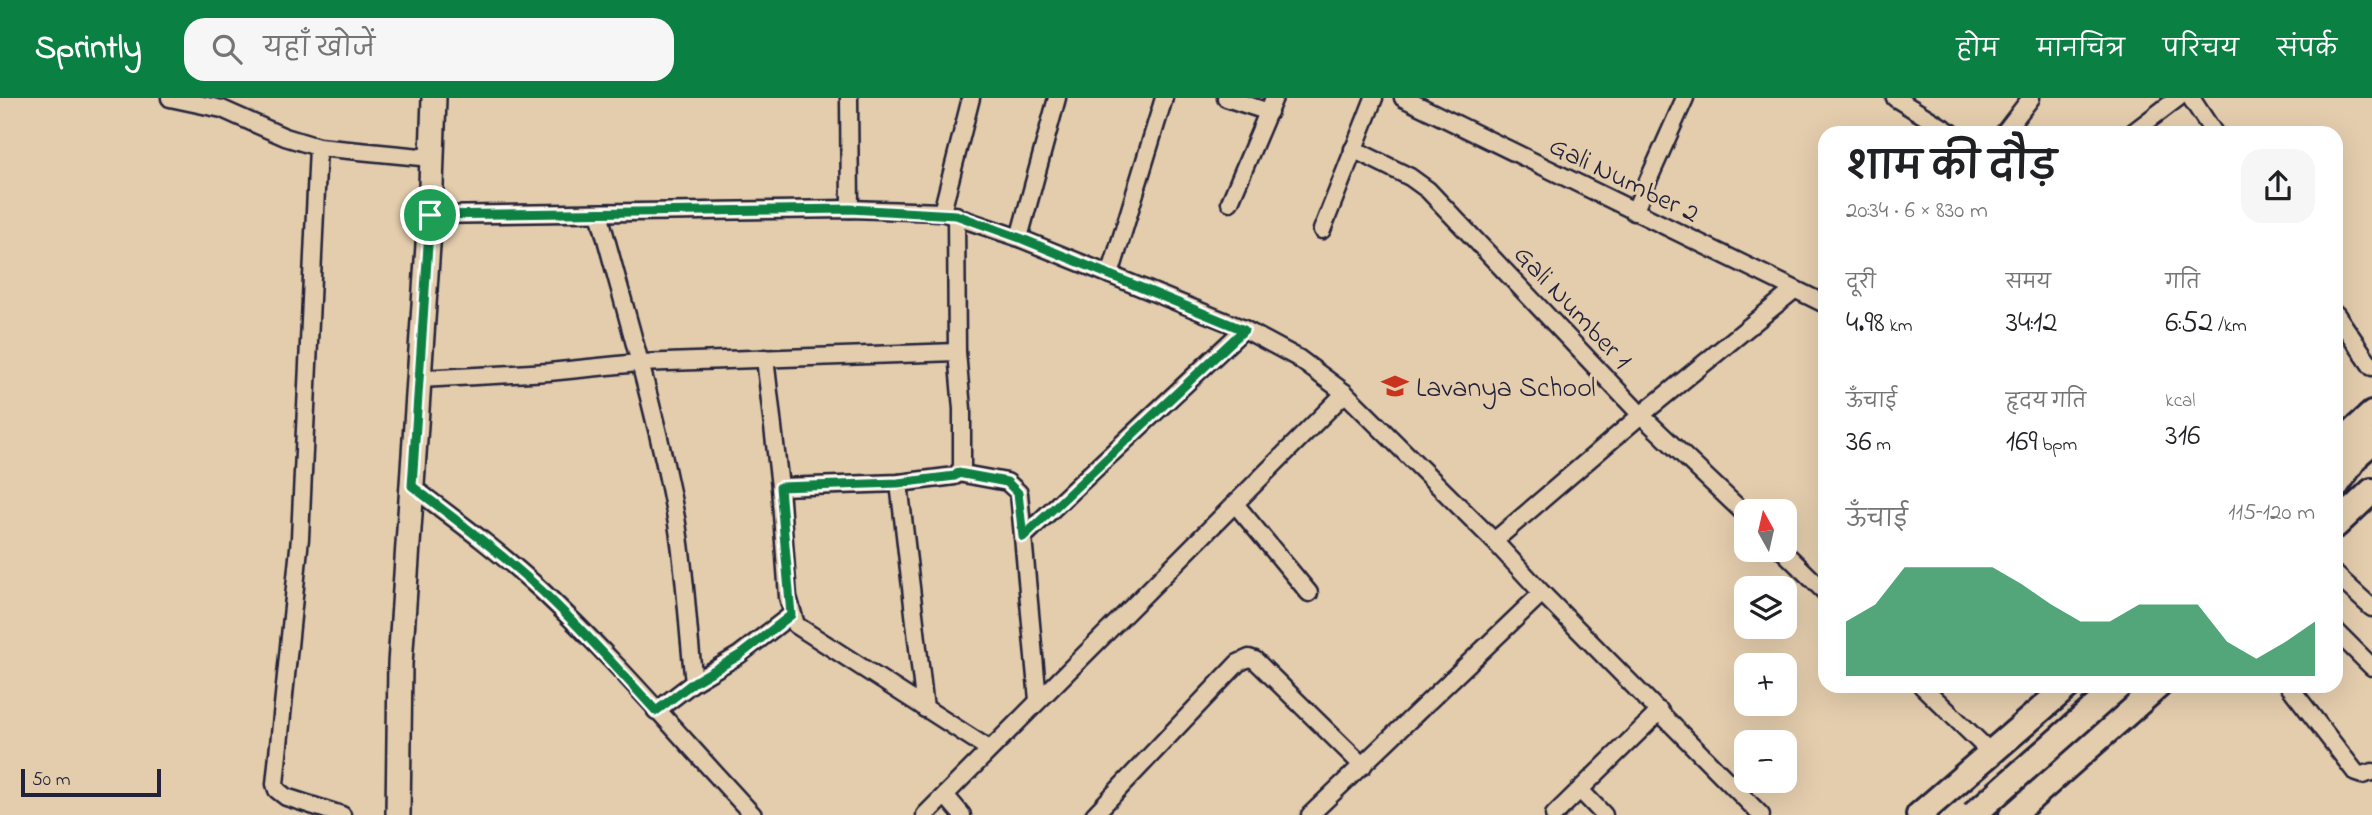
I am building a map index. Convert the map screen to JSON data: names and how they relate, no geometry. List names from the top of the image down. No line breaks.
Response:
{"streets":{"street":["Gali Number 2","Gali Number 1"]},"places":{"school or university":["Lavanya School"]},"scale_bar":"50 m","north":"top","page":{"header":"Sprintly","search":"यहाँ खोजें","nav":["होम","मानचित्र","परिचय","संपर्क"],"heading":["शाम की दौड़","20:34 · 6 × 830 m"],"stats":[["दूरी","4.98 km"],["समय","34:12"],["गति","6:52 /km"],["ऊँचाई","36 m"],["हृदय गति","169 bpm"],["kcal","316"]],"chart":["ऊँचाई","115–120 m"],"map_buttons":["+","−"],"scale":"50 m"}}
